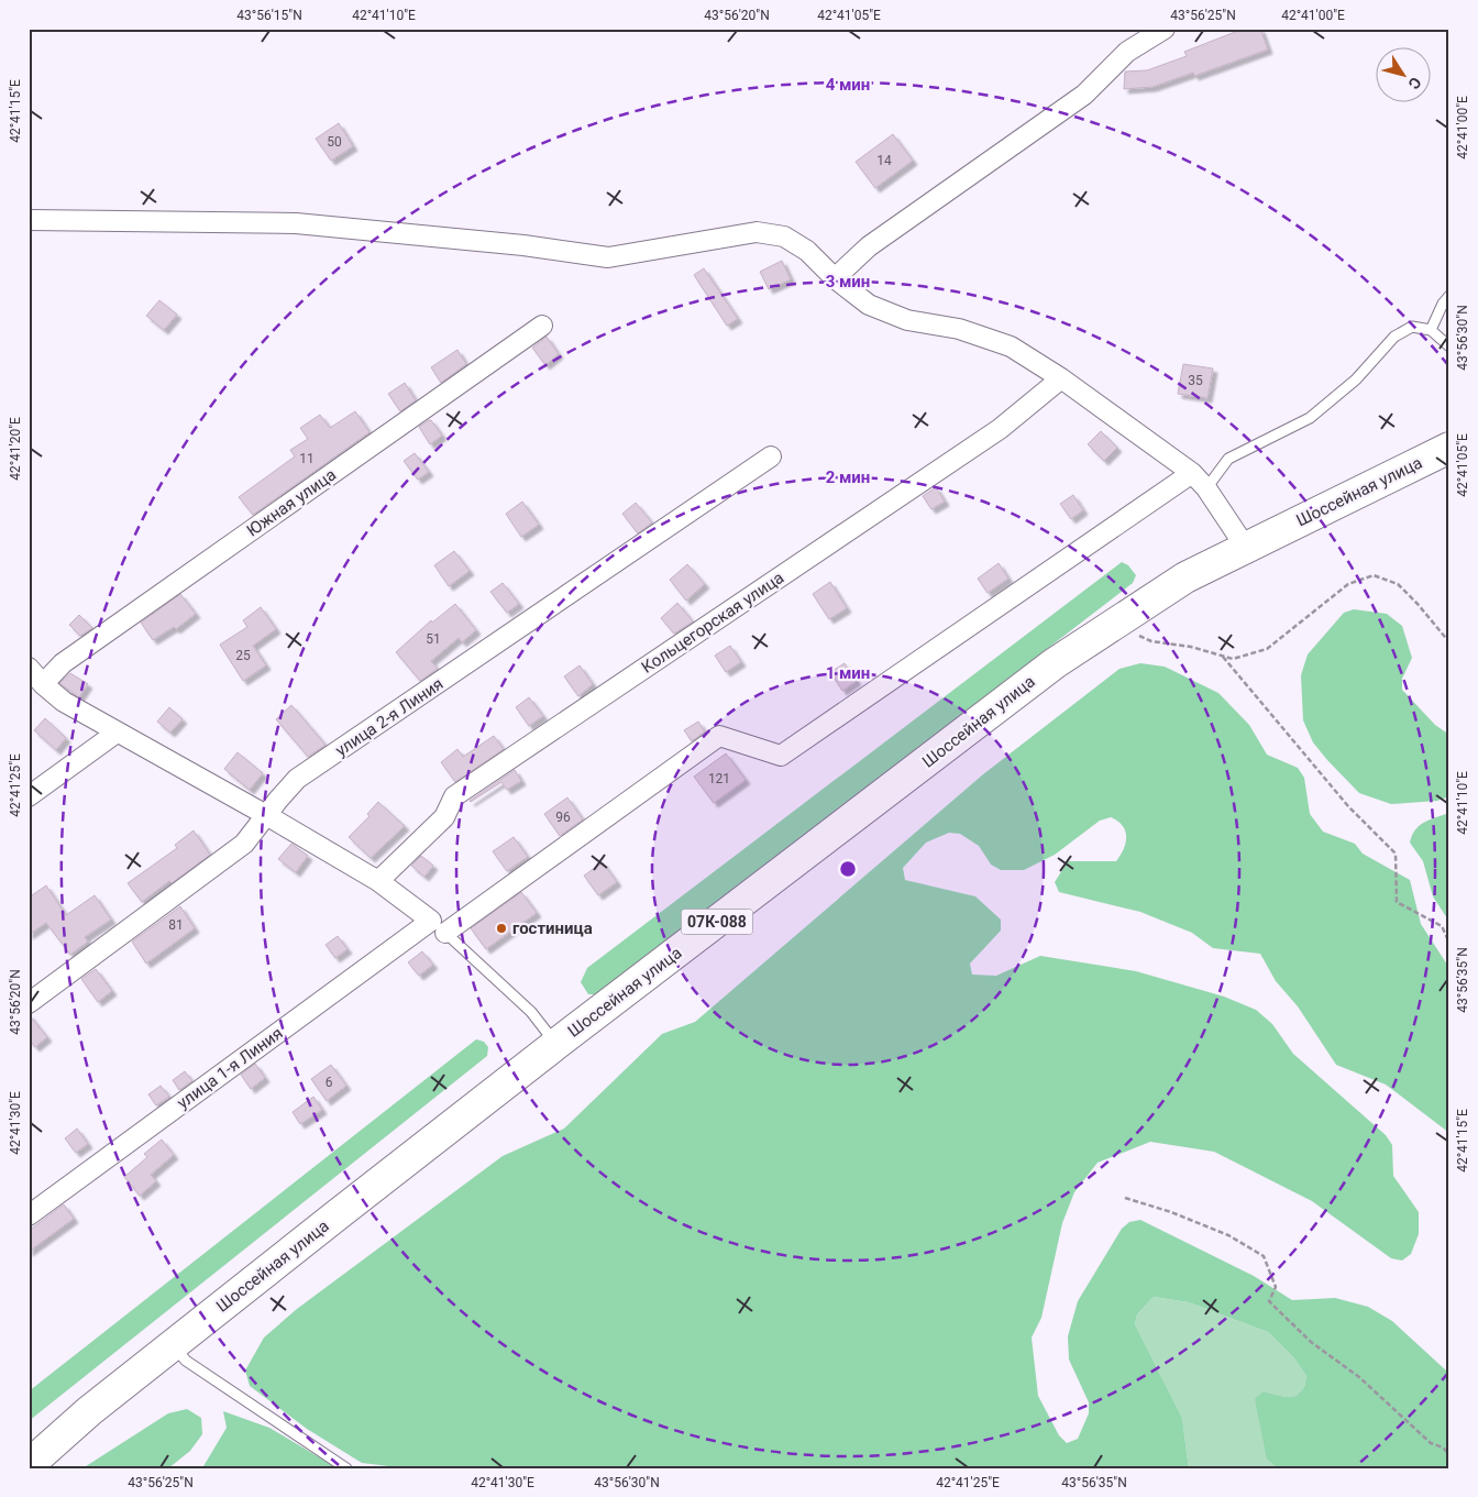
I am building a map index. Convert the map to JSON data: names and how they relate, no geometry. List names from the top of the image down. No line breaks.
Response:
{"streets":{"main road":["Шоссейная улица","07К-088"],"street":["Южная улица","Кольцегорская улица","улица 2-я Линия","улица 1-я Линия"]},"places":["гостиница"],"house_numbers":["50","14","35","11","51","25","121","96","81","6"],"north":"bottom right","coordinates":["43°56'15\"N","42°41'10\"E","43°56'20\"N","42°41'05\"E","43°56'25\"N","42°41'00\"E","42°41'15\"E","43°56'30\"N","42°41'20\"E","42°41'25\"E","43°56'35\"N","42°41'30\"E"],"rings":["4 мин","3 мин","2 мин","1 мин"]}
